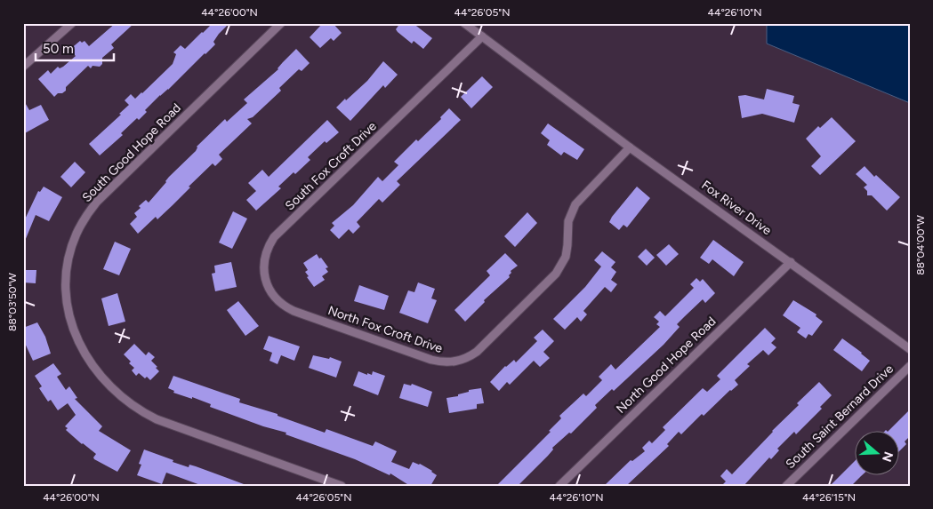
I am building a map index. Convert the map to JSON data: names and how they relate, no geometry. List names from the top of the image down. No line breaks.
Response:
{"streets":{"street":["South Good Hope Road","South Fox Croft Drive","Fox River Drive","North Fox Croft Drive","North Good Hope Road","South Saint Bernard Drive"]},"crossings":[["South Fox Croft Drive","Fox River Drive"],["South Fox Croft Drive","North Fox Croft Drive"],["Fox River Drive","North Fox Croft Drive"],["Fox River Drive","North Good Hope Road"]],"scale_bar":"50 m","north":"right","coordinates":["44°26'00\"N","44°26'05\"N","44°26'10\"N","88°04'00\"W","88°03'50\"W","44°26'15\"N"]}
